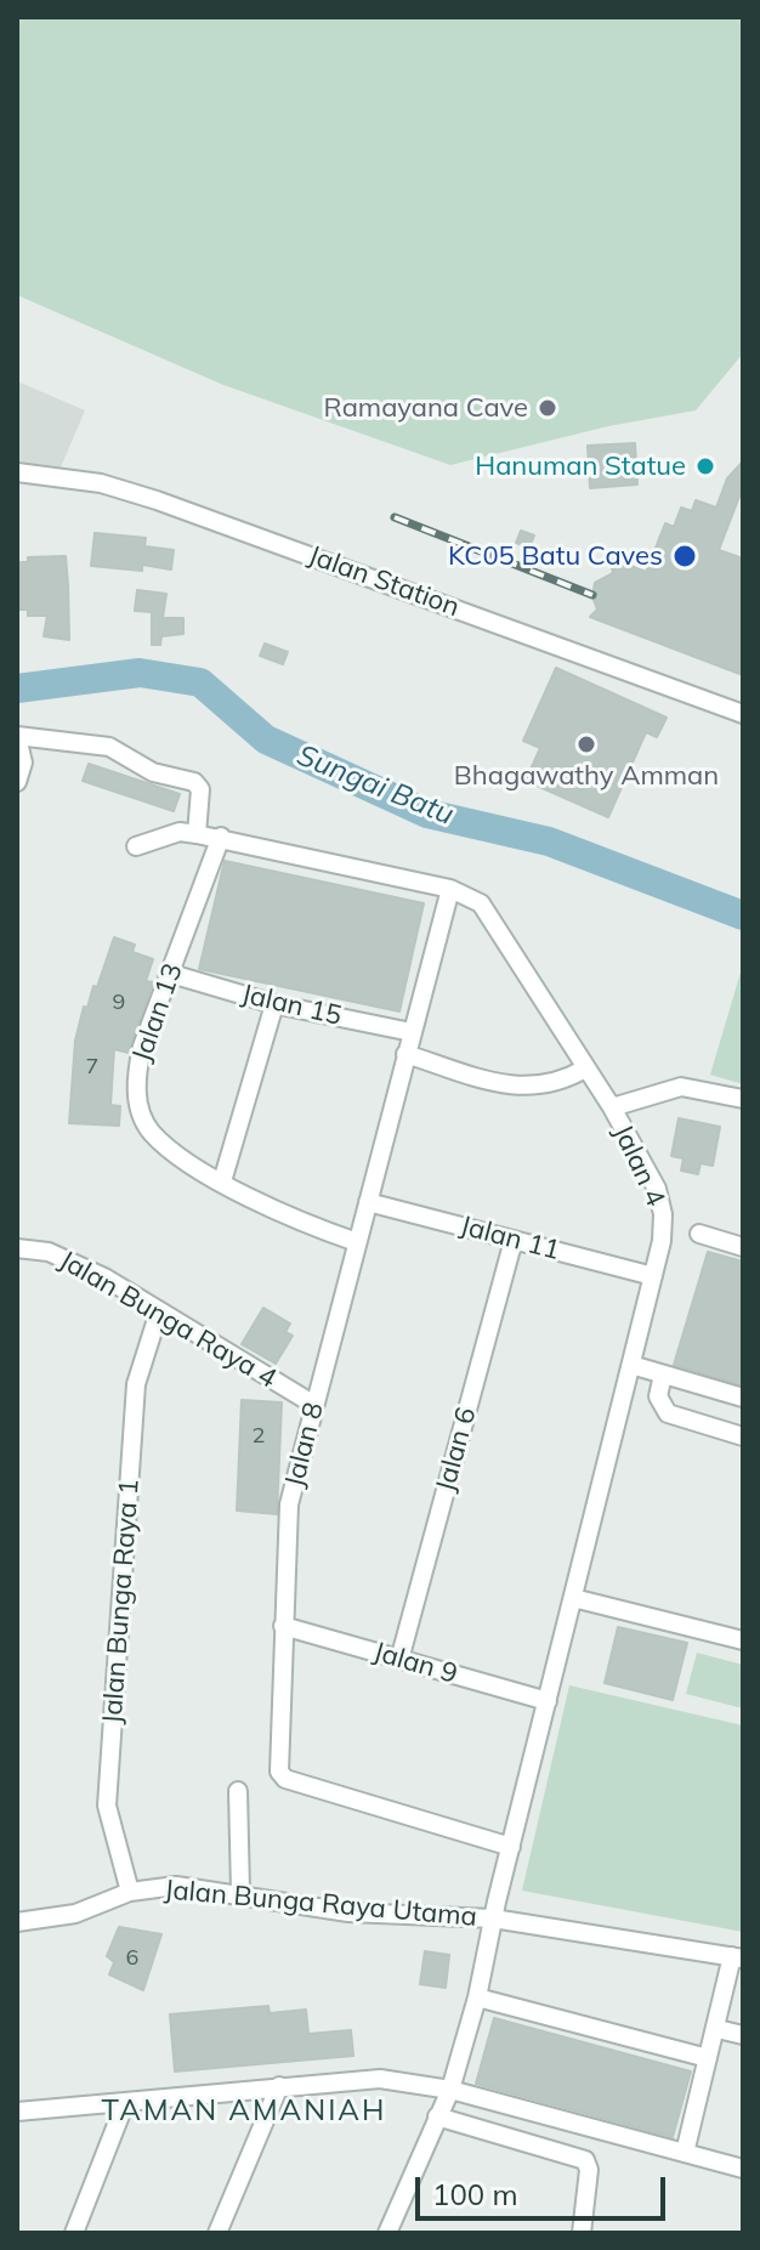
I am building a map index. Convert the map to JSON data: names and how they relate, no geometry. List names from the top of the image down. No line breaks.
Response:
{"streets":{"street":["Jalan Station","Jalan 15","Jalan 13","Jalan 4","Jalan 11","Jalan Bunga Raya 4","Jalan 8","Jalan 6","Jalan Bunga Raya 1","Jalan 9","Jalan Bunga Raya Utama"]},"crossings":[["Jalan 15","Jalan 13"],["Jalan 15","Jalan 8"],["Jalan 13","Jalan 4"],["Jalan 13","Jalan 8"],["Jalan 4","Jalan 11"],["Jalan 4","Jalan 8"],["Jalan 4","Jalan 9"],["Jalan 4","Jalan Bunga Raya Utama"],["Jalan 11","Jalan 8"],["Jalan 11","Jalan 6"],["Jalan Bunga Raya 4","Jalan 8"],["Jalan Bunga Raya 4","Jalan Bunga Raya 1"],["Jalan 8","Jalan 9"],["Jalan 6","Jalan 9"],["Jalan Bunga Raya 1","Jalan Bunga Raya Utama"]],"districts":["TAMAN AMANIAH"],"water":["Sungai Batu"],"places":["Ramayana Cave","Hanuman Statue","KC05 Batu Caves","Bhagawathy Amman"],"house_numbers":["9","7","2","6"],"scale_bar":"100 m"}
